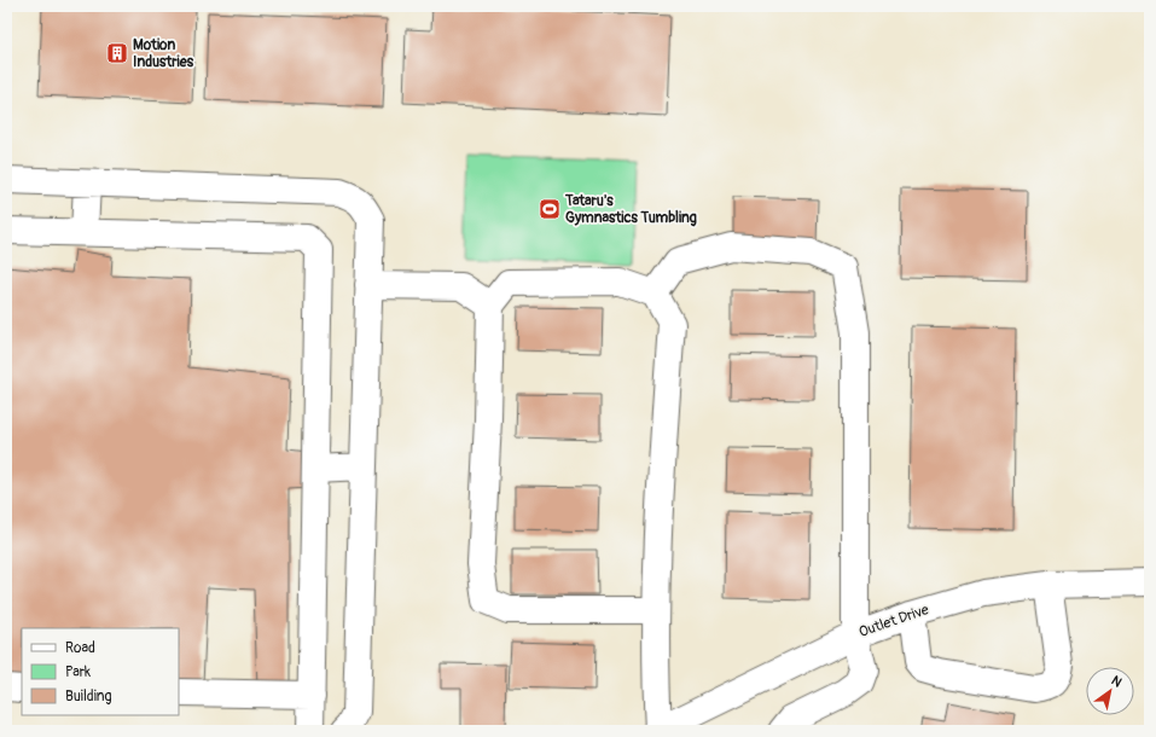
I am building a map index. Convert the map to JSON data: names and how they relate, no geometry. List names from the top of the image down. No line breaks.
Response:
{"streets":{"street":["Outlet Drive"]},"places":{"building":["Motion Industries"],"sports":["Tataru's Gymnastics Tumbling"]},"legend":["Road","Park","Building"],"north":"top right"}
